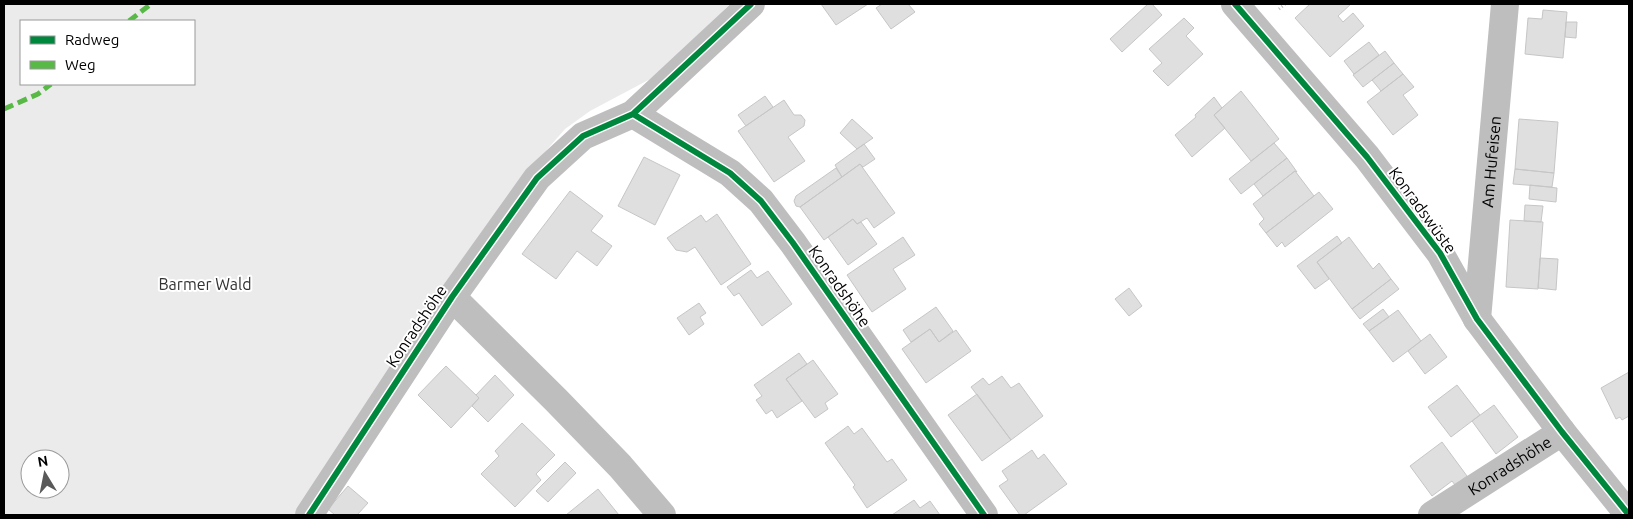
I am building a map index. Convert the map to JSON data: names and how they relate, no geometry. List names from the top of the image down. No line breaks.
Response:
{"streets":{"street":["Am Hufeisen","Konradswüste","Konradshöhe"]},"crossings":[["Am Hufeisen","Konradswüste"],["Konradswüste","Konradshöhe"]],"parks":["Barmer Wald"],"legend":["Radweg","Weg"],"north":"top"}
